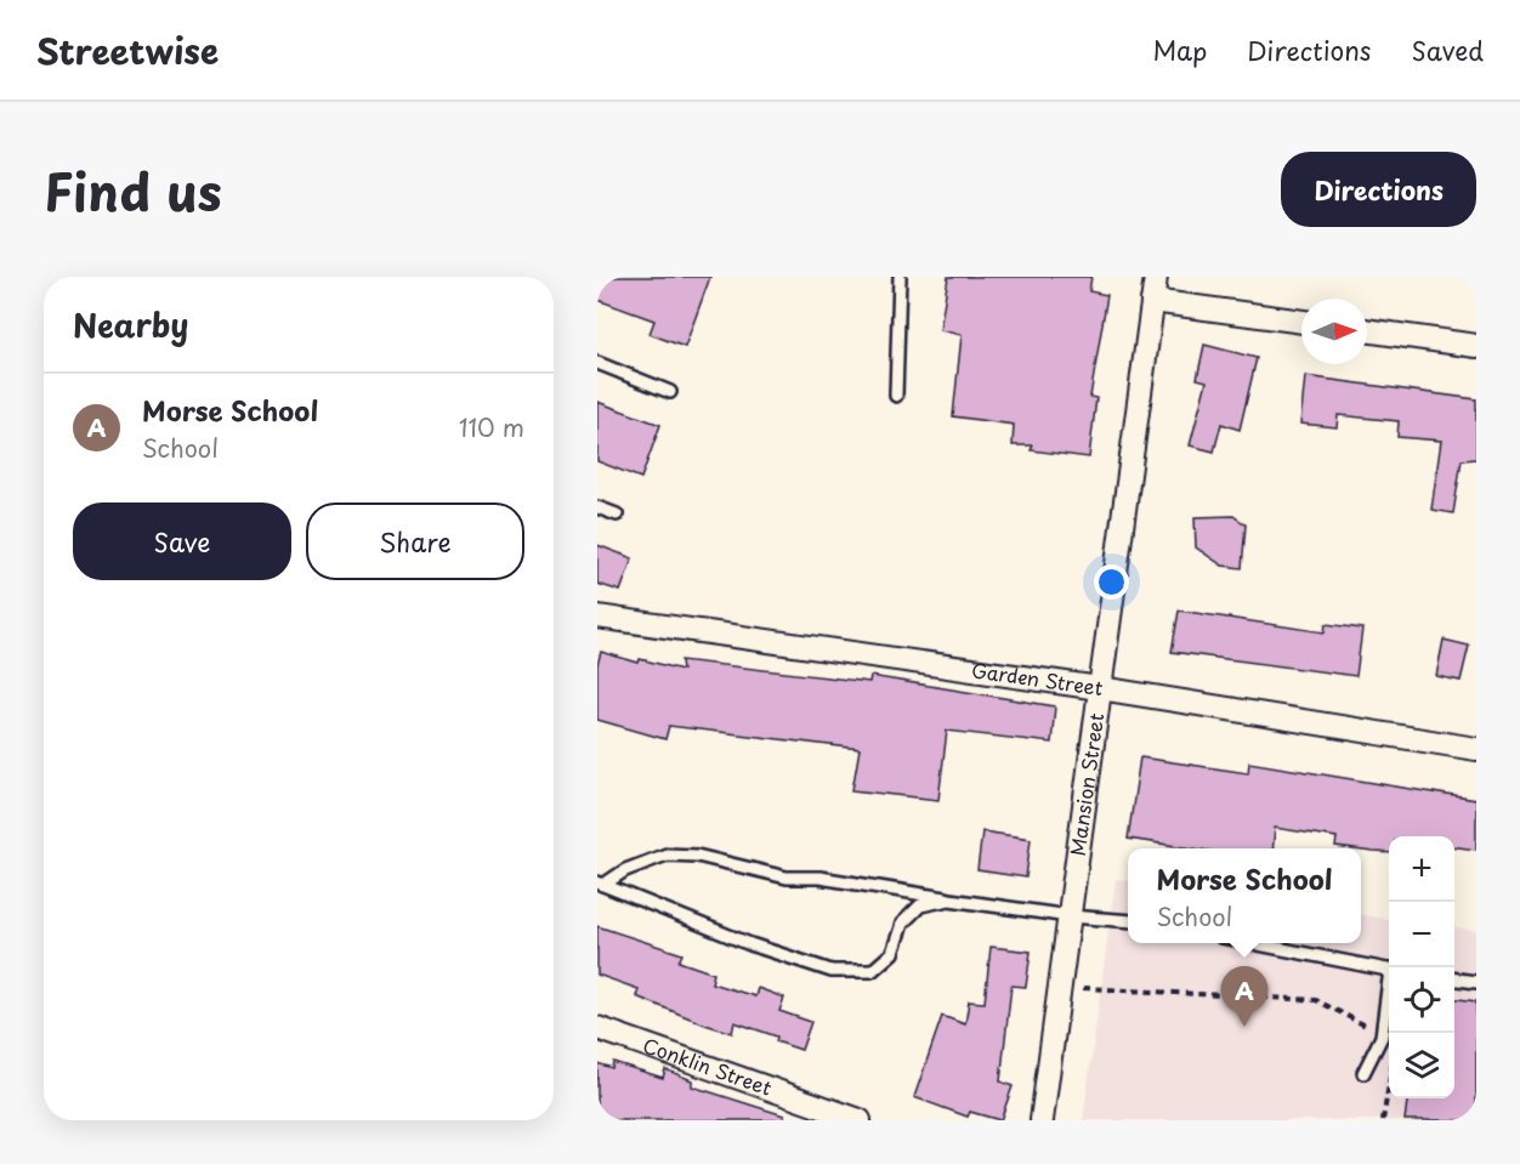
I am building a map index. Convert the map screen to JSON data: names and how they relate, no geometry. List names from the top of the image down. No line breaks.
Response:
{"streets":{"street":["Garden Street","Mansion Street","Conklin Street"]},"crossings":[["Garden Street","Mansion Street"]],"north":"right","page":{"header":"Streetwise","nav":["Map","Directions","Saved"],"title":"Find us","buttons":["Directions",["Save","Share"]],"heading":"Nearby","list":[{"mark":"A","name":"Morse School","note":"School","value":"110 m"}],"map_buttons":["+","−"],"popup":["Morse School","School"],"pins":"A"}}
